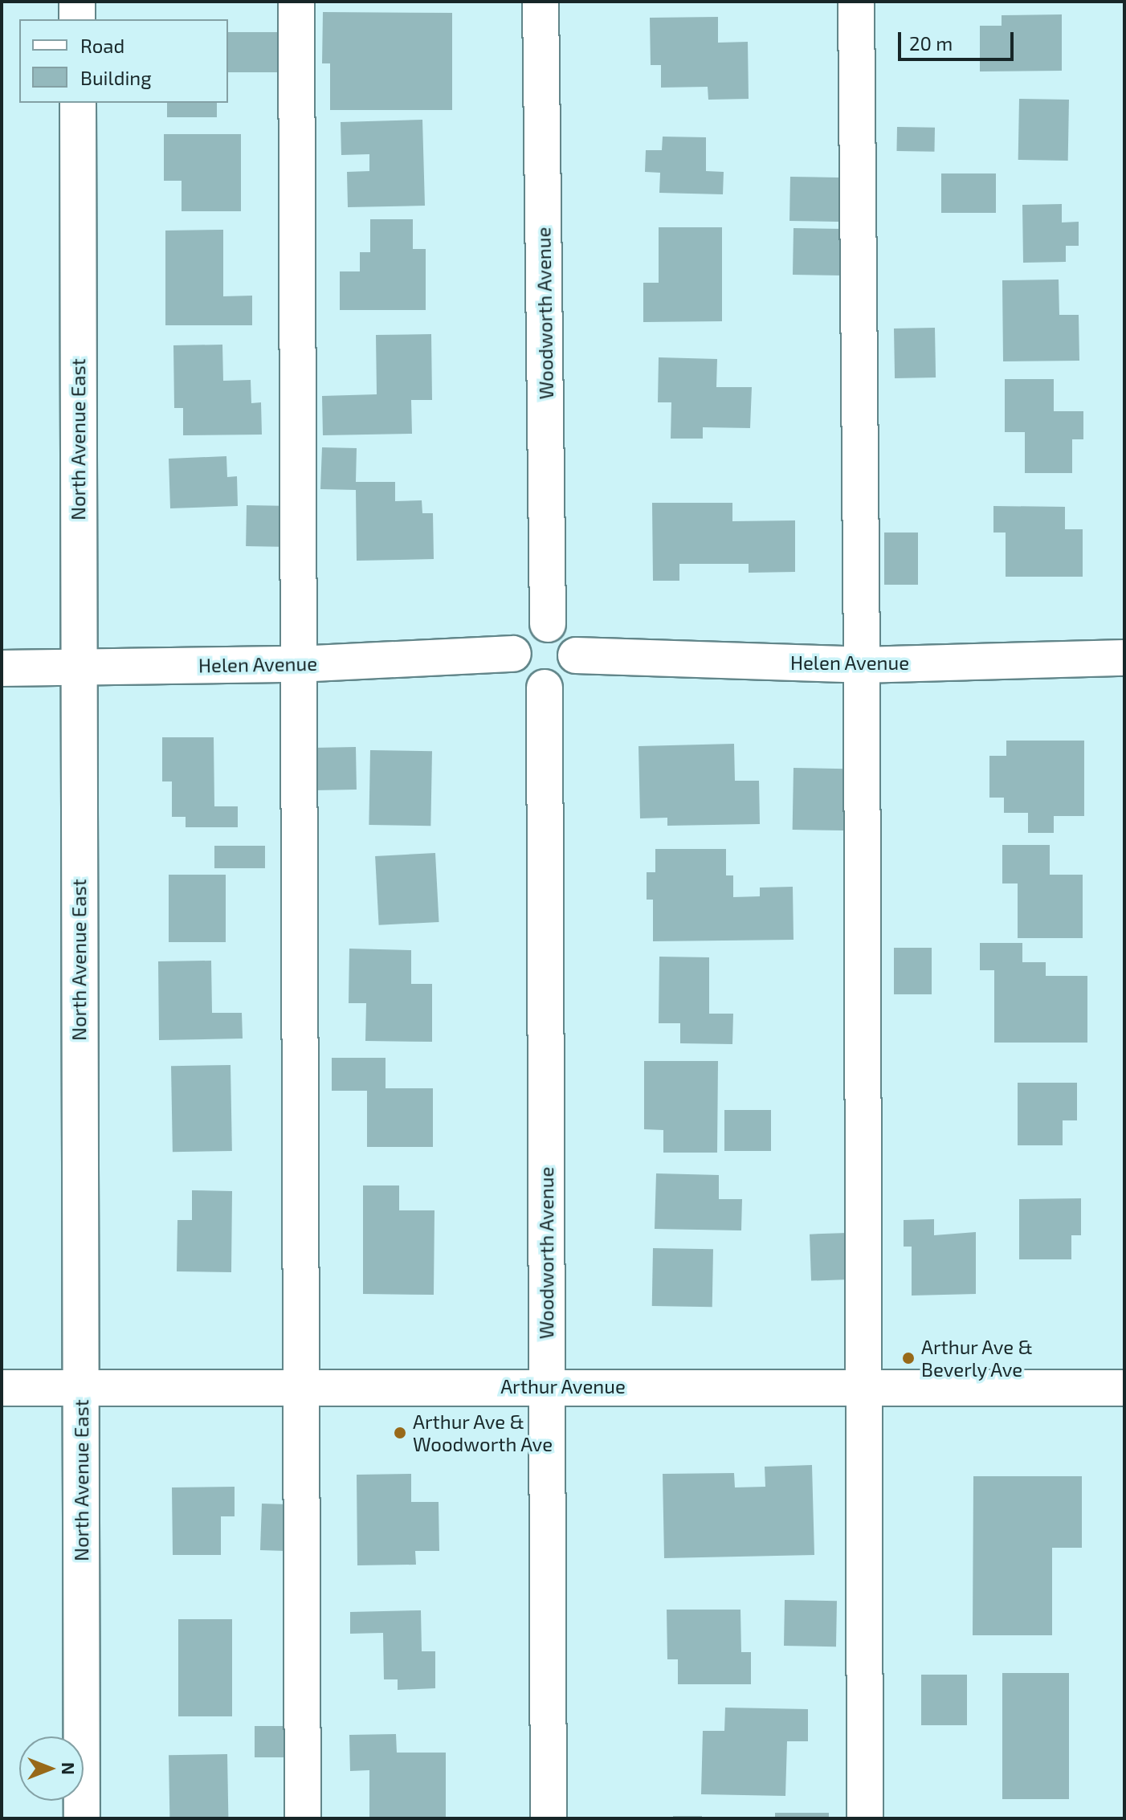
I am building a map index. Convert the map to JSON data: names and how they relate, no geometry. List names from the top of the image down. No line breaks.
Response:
{"streets":{"street":["Woodworth Avenue","North Avenue East","Helen Avenue","Arthur Avenue"]},"crossings":[["Woodworth Avenue","Helen Avenue"],["Woodworth Avenue","Arthur Avenue"],["North Avenue East","Helen Avenue"],["North Avenue East","Arthur Avenue"]],"places":["Arthur Ave & Beverly Ave","Arthur Ave & Woodworth Ave"],"legend":["Road","Building"],"scale_bar":"20 m","north":"right"}
